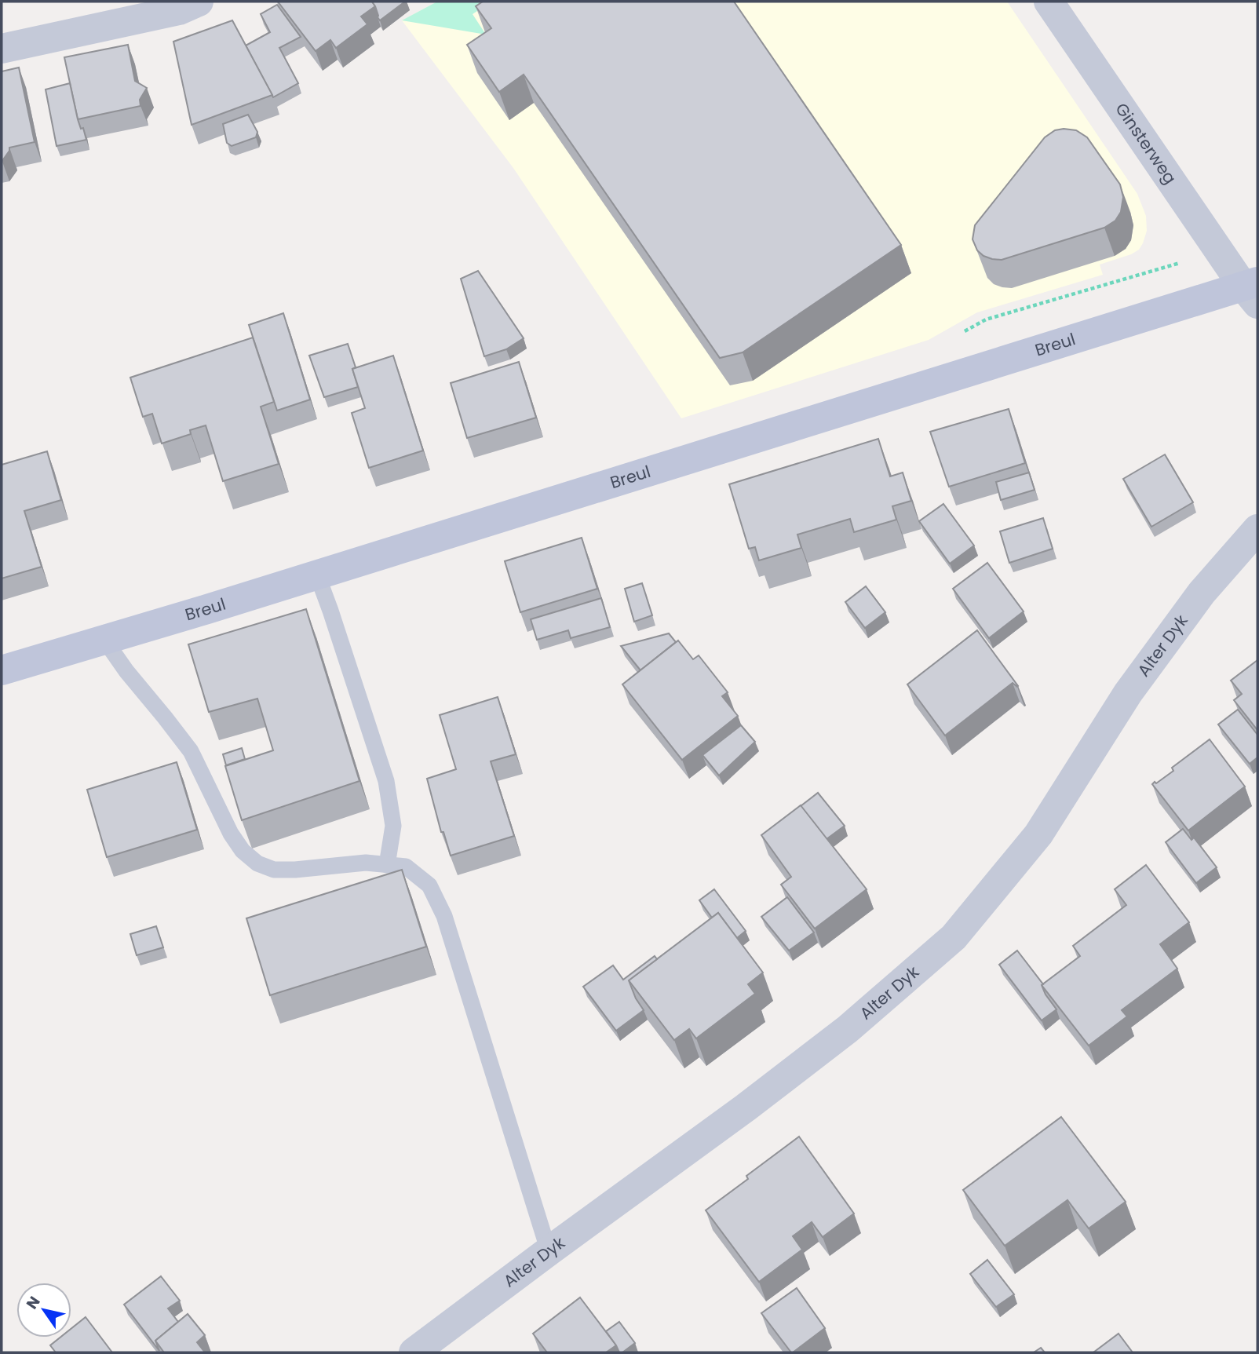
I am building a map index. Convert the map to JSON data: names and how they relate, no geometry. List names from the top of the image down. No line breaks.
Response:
{"streets":{"main road":["Breul"],"street":["Ginsterweg","Alter Dyk"]},"crossings":[["Ginsterweg","Breul"]],"north":"top left"}
